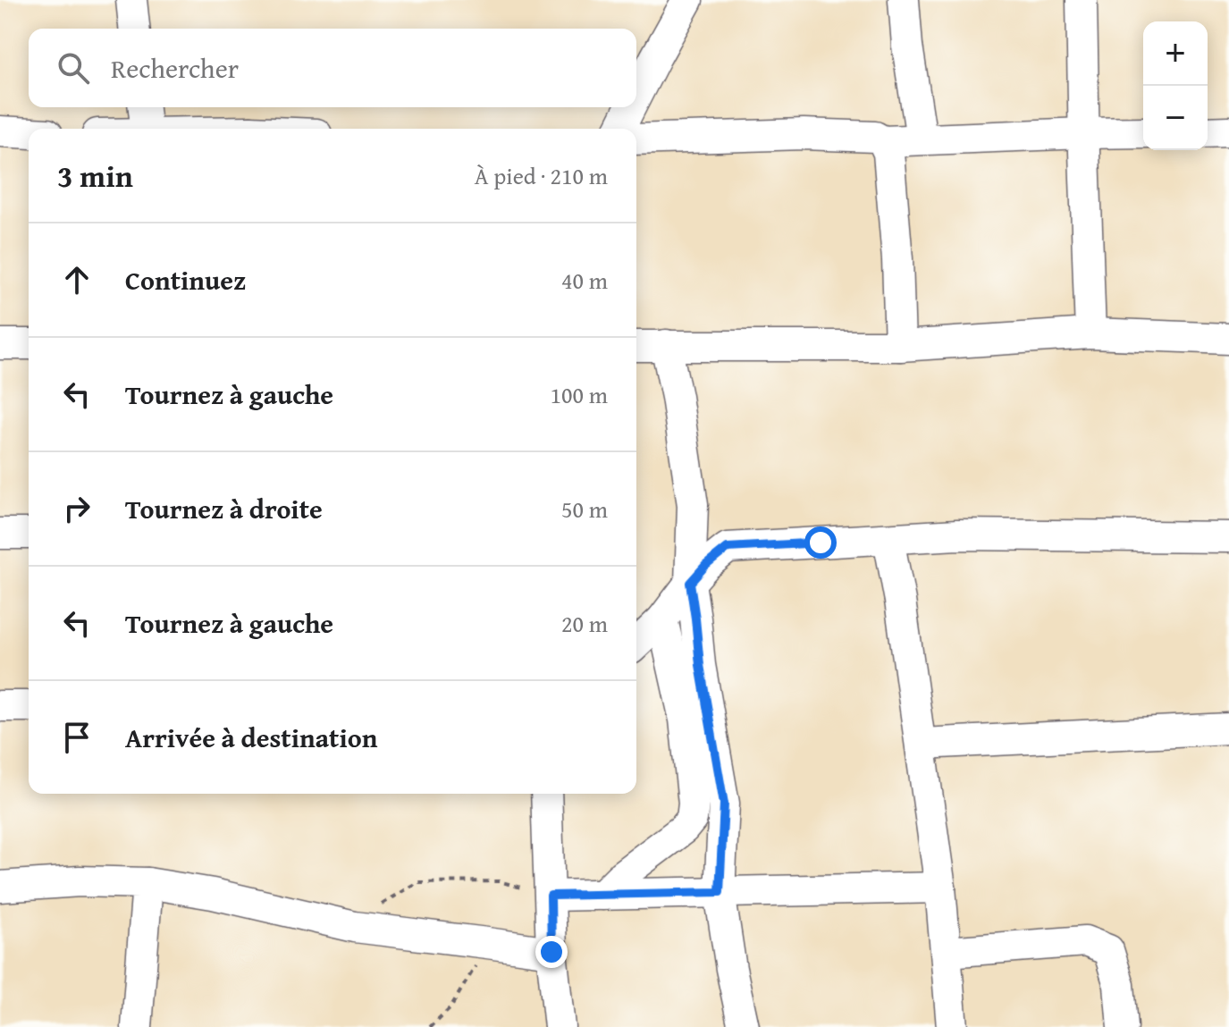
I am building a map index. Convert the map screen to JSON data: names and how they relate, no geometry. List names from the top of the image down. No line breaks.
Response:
{"page":{"map_buttons":["+","−"],"search":"Rechercher","heading":["3 min","À pied · 210 m"],"list":[["Continuez","40 m"],["Tournez à gauche","100 m"],["Tournez à droite","50 m"],["Tournez à gauche","20 m"],"Arrivée à destination"]}}
